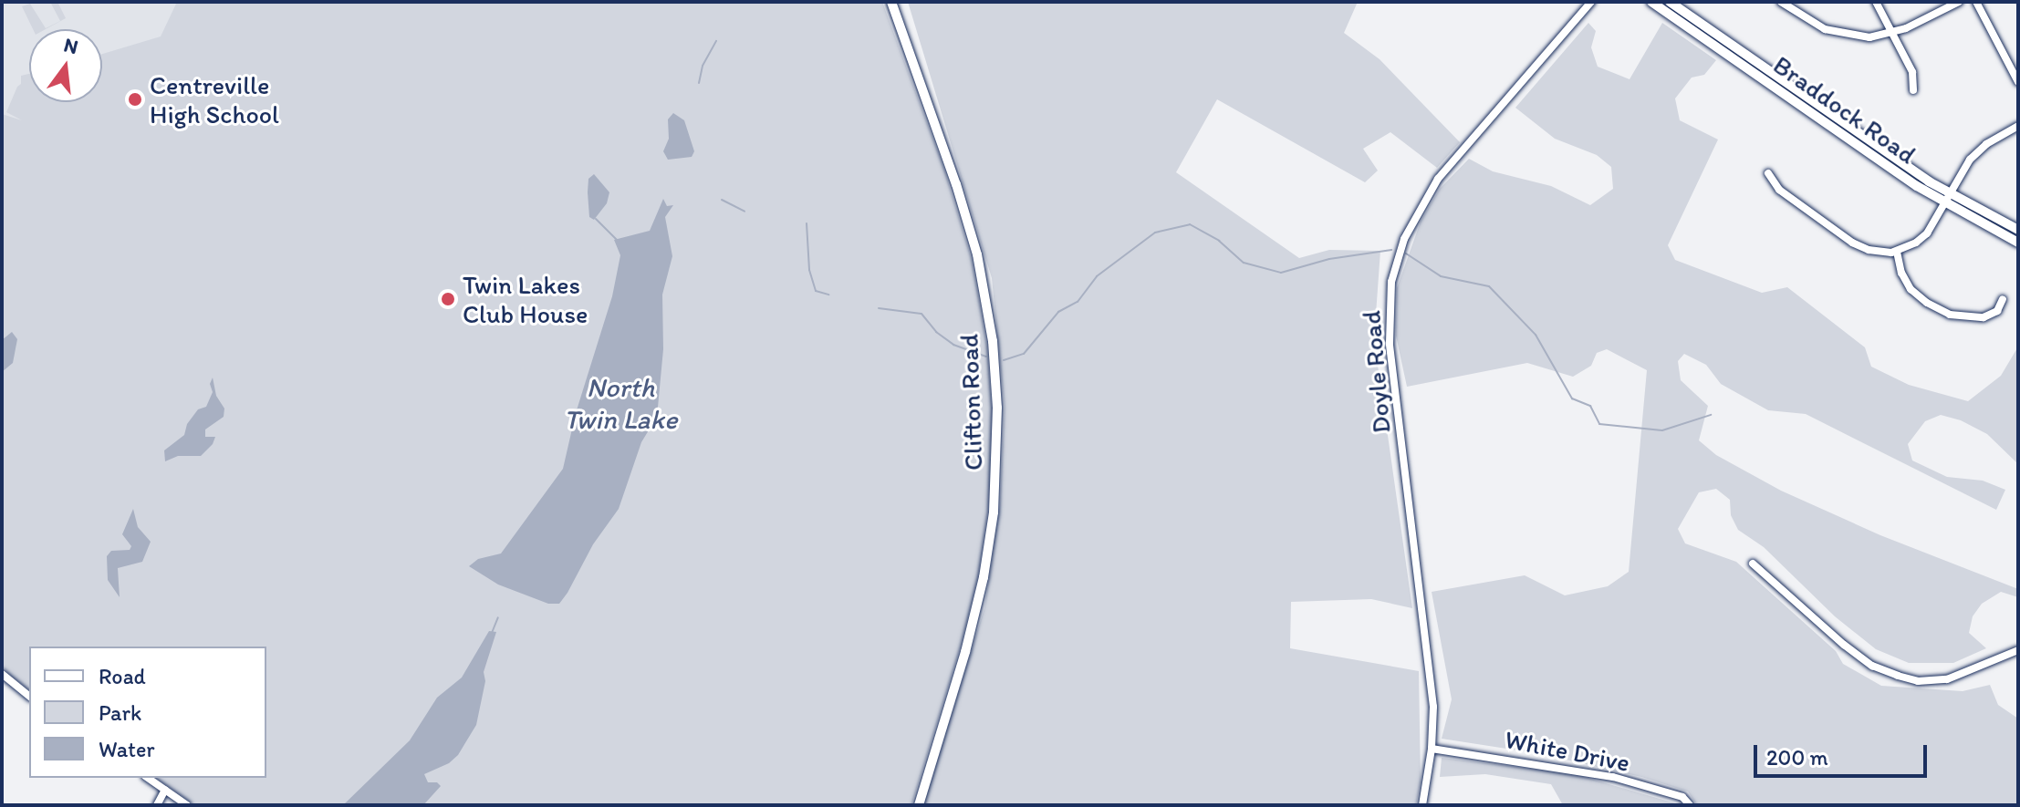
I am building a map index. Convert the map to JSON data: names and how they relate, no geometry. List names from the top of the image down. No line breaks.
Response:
{"streets":{"main road":["Braddock Road","Clifton Road"],"street":["Doyle Road","White Drive"]},"crossings":[["Doyle Road","White Drive"]],"water":["North Twin Lake"],"places":["Centreville High School","Twin Lakes Club House"],"legend":["Road","Park","Water"],"scale_bar":"200 m","north":"top"}
